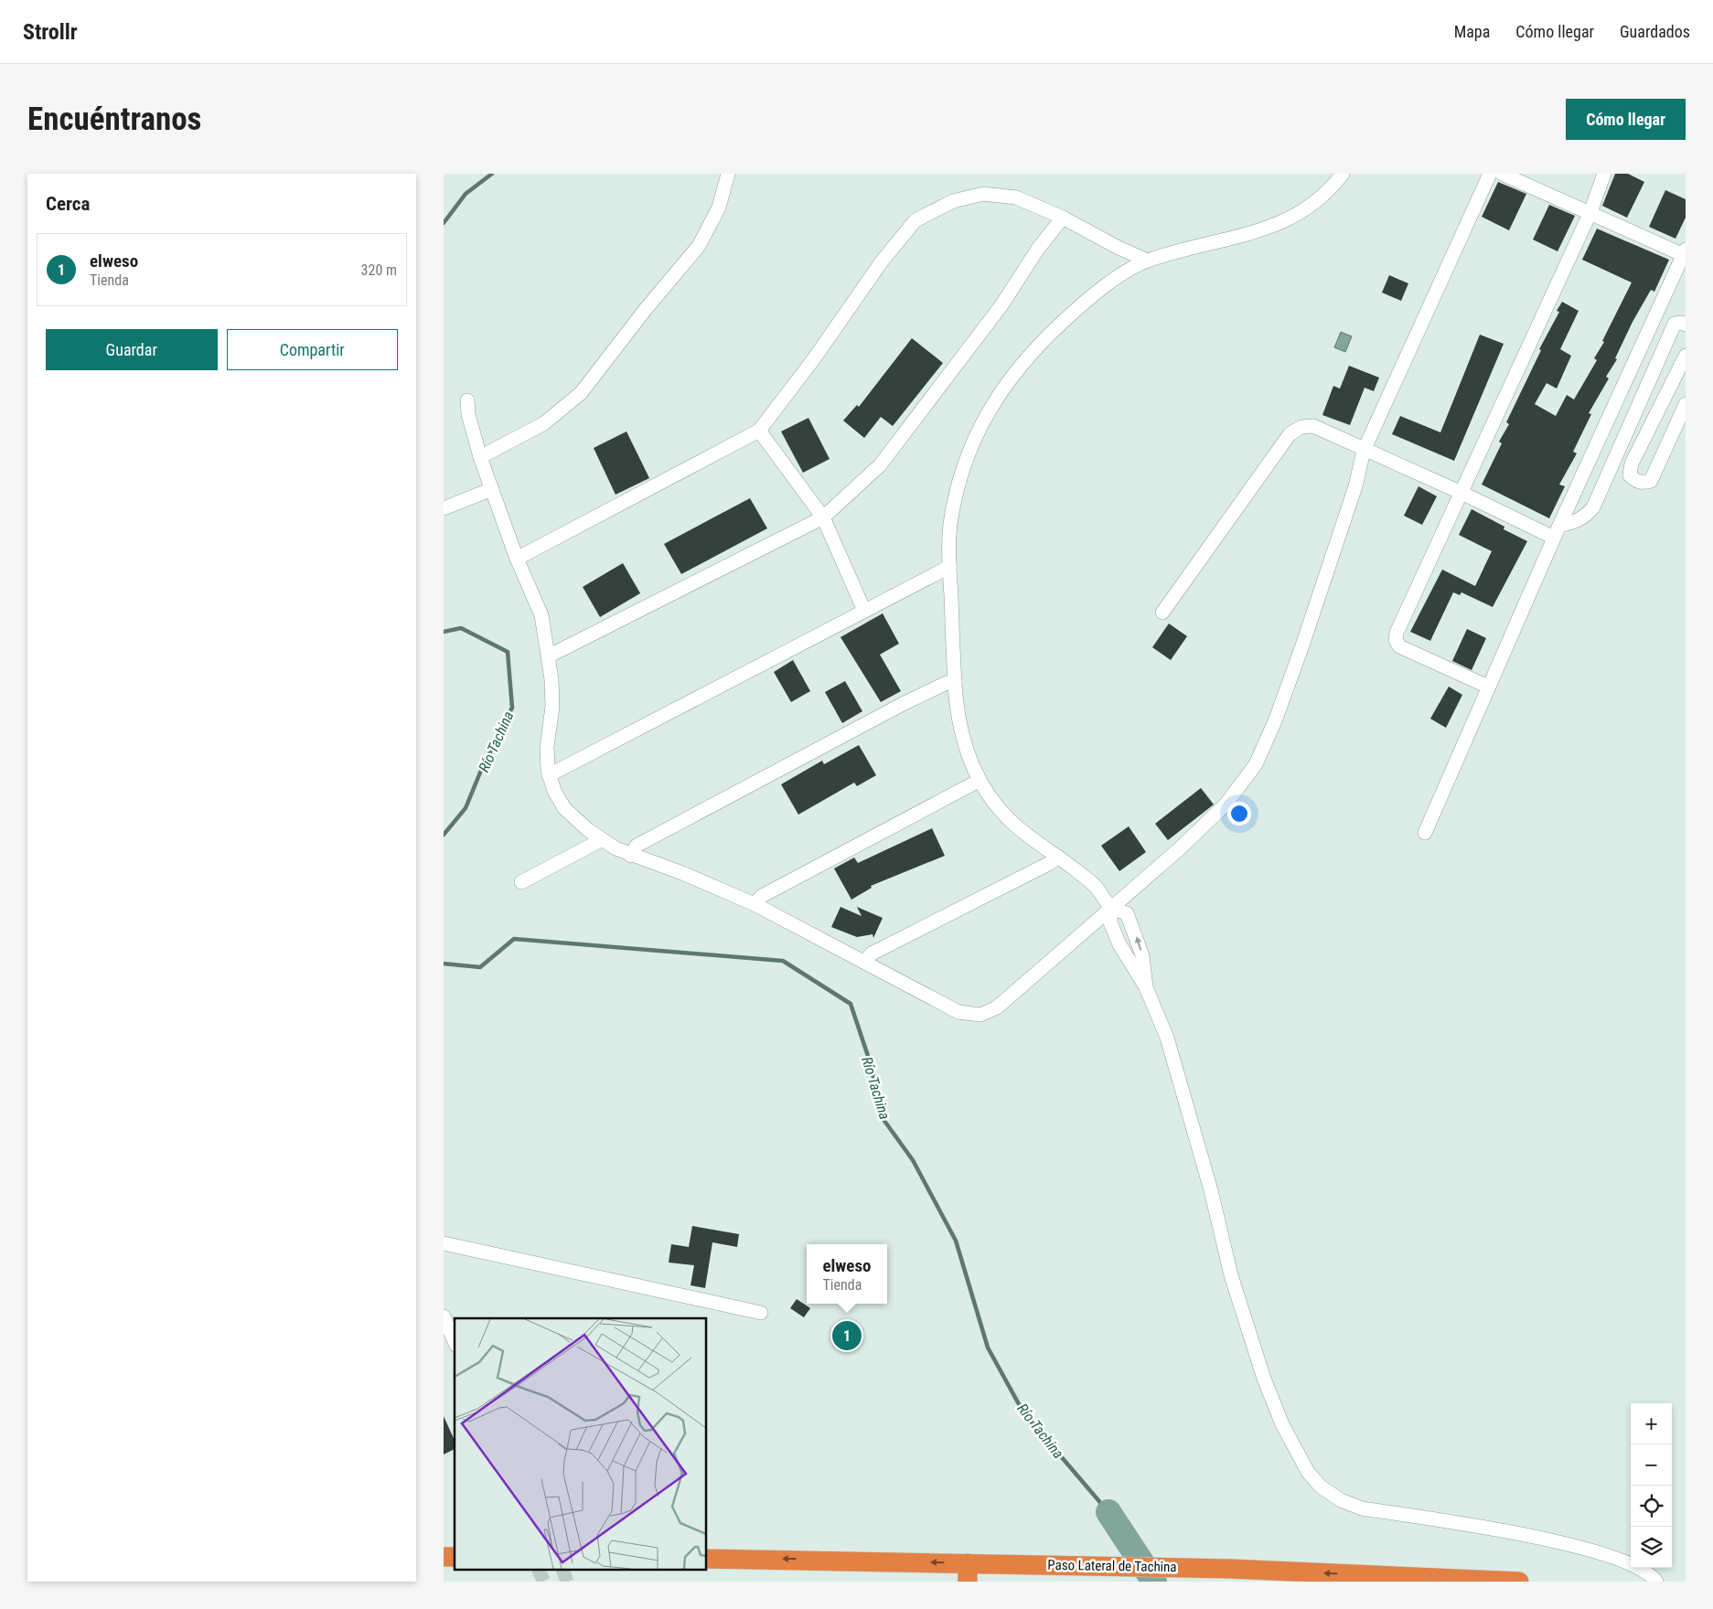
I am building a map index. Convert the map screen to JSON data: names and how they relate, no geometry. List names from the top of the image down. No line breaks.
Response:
{"streets":{"highway":["Paso Lateral de Tachina"]},"one_way":["Paso Lateral de Tachina"],"water":["Río Tachina"],"page":{"header":"Strollr","nav":["Mapa","Cómo llegar","Guardados"],"buttons":["Cómo llegar",["Guardar","Compartir"]],"title":"Encuéntranos","heading":"Cerca","list":[{"mark":"1","name":"elweso","note":"Tienda","value":"320 m"}],"popup":["elweso","Tienda"],"pins":"1","map_buttons":["+","−"]}}
